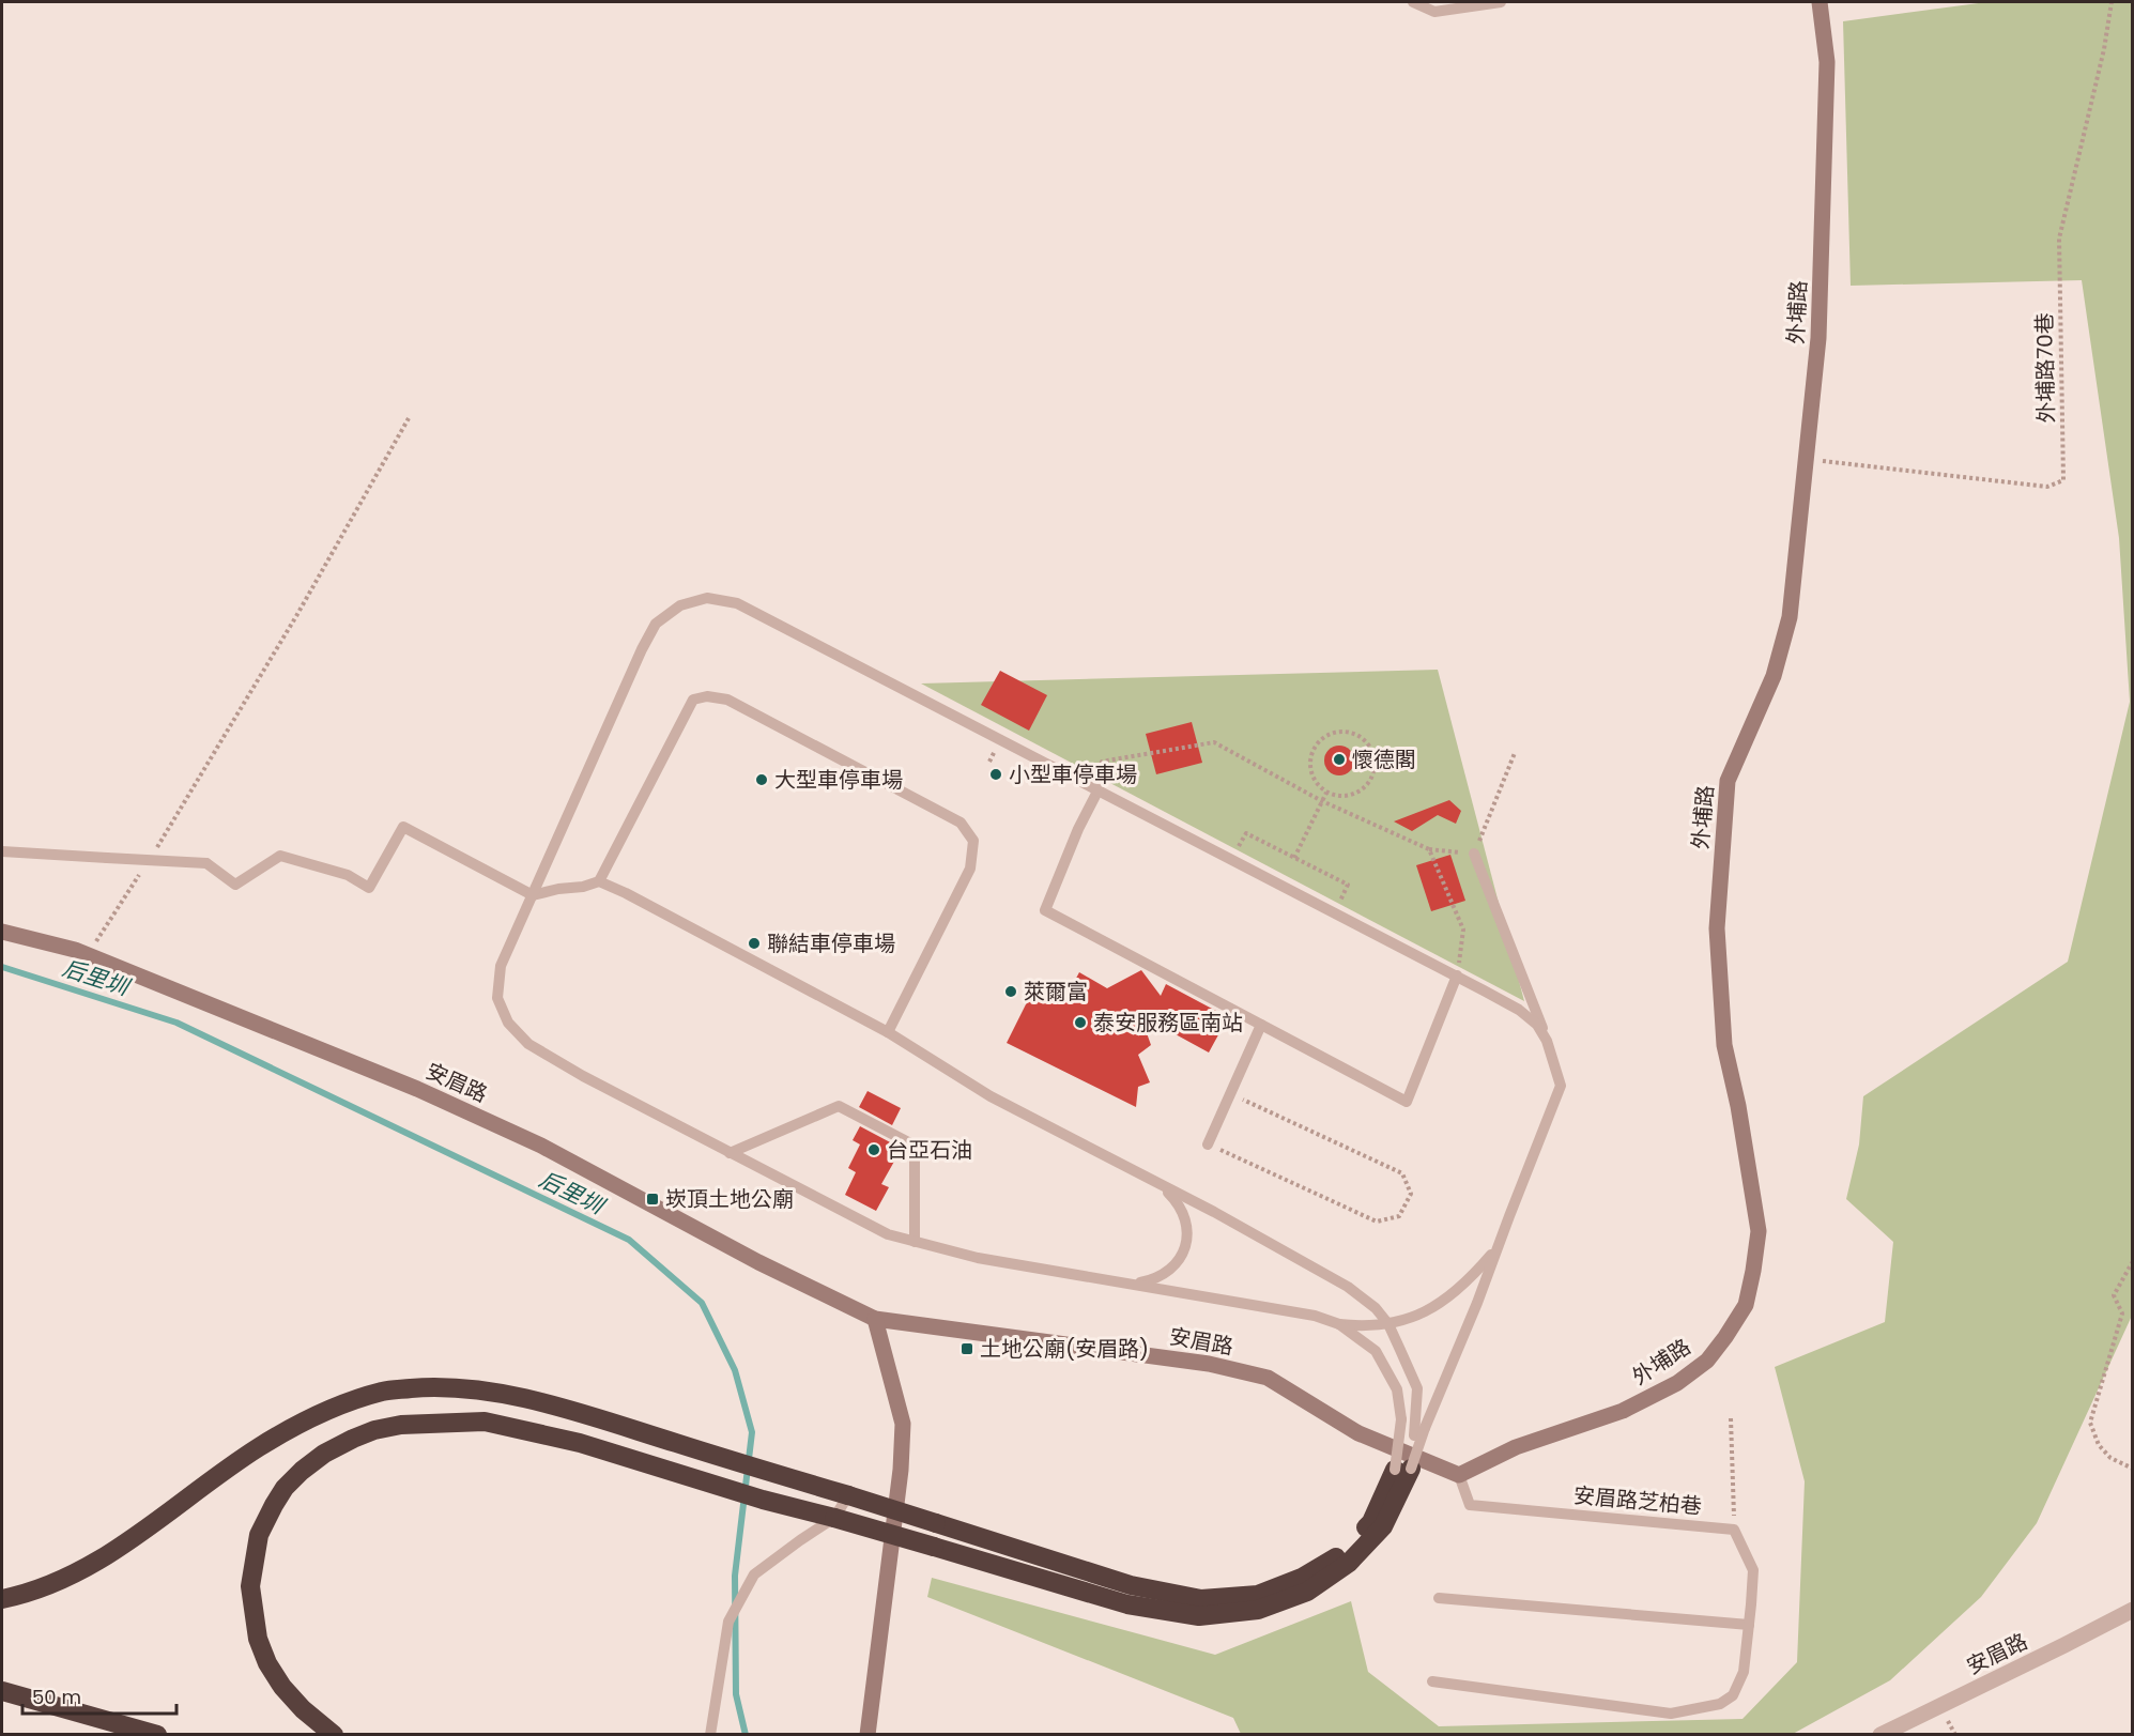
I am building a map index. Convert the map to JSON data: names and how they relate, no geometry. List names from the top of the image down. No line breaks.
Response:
{"streets":{"street":["外埔路","安眉路"],"lane":["安眉路芝柏巷"],"path":["外埔路70巷"]},"crossings":[["外埔路","外埔路70巷"],["外埔路","安眉路"],["外埔路","安眉路芝柏巷"],["安眉路","安眉路芝柏巷"]],"water":["后里圳"],"places":{"other":["懷德閣","小型車停車場","大型車停車場","聯結車停車場","萊爾富","泰安服務區南站","台亞石油"],"transit":["崁頂土地公廟","土地公廟(安眉路)"]},"scale_bar":"50 m"}
